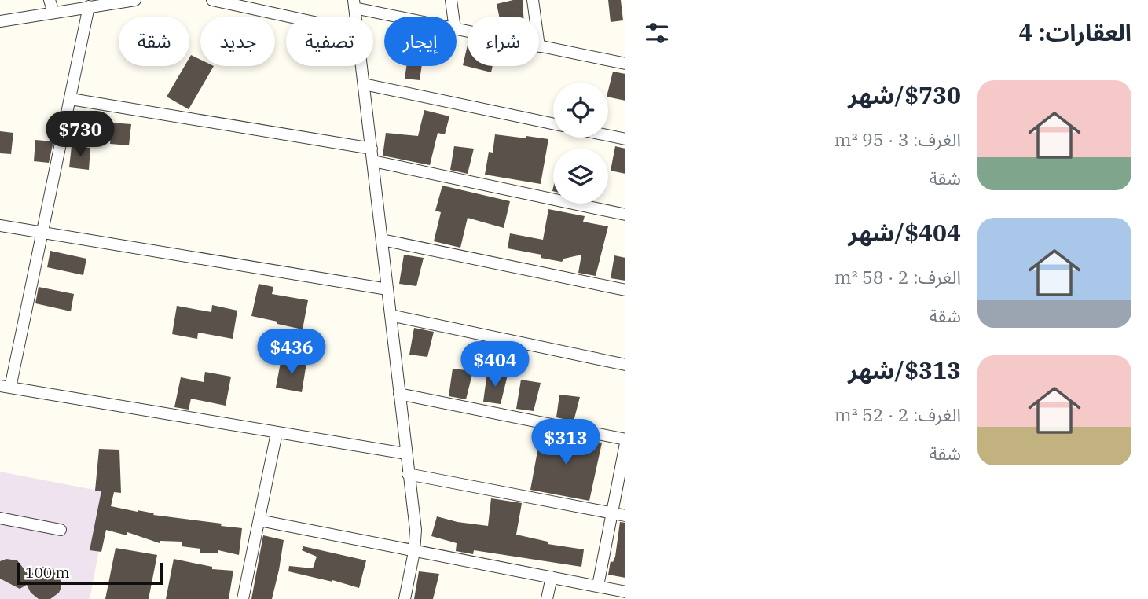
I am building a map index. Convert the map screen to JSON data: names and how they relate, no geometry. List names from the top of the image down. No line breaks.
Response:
{"scale_bar":"100 m","page":{"heading":"العقارات: 4","chip":["شراء","إيجار","تصفية","جديد","شقة"],"list":[{"name":"$730/شهر","note":"الغرف: 3 · 95 m² · شقة"},{"name":"$404/شهر","note":"الغرف: 2 · 58 m² · شقة"},{"name":"$313/شهر","note":"الغرف: 2 · 52 m² · شقة"}],"price":["$730","$436","$404","$313"],"scale":"100 m"}}
